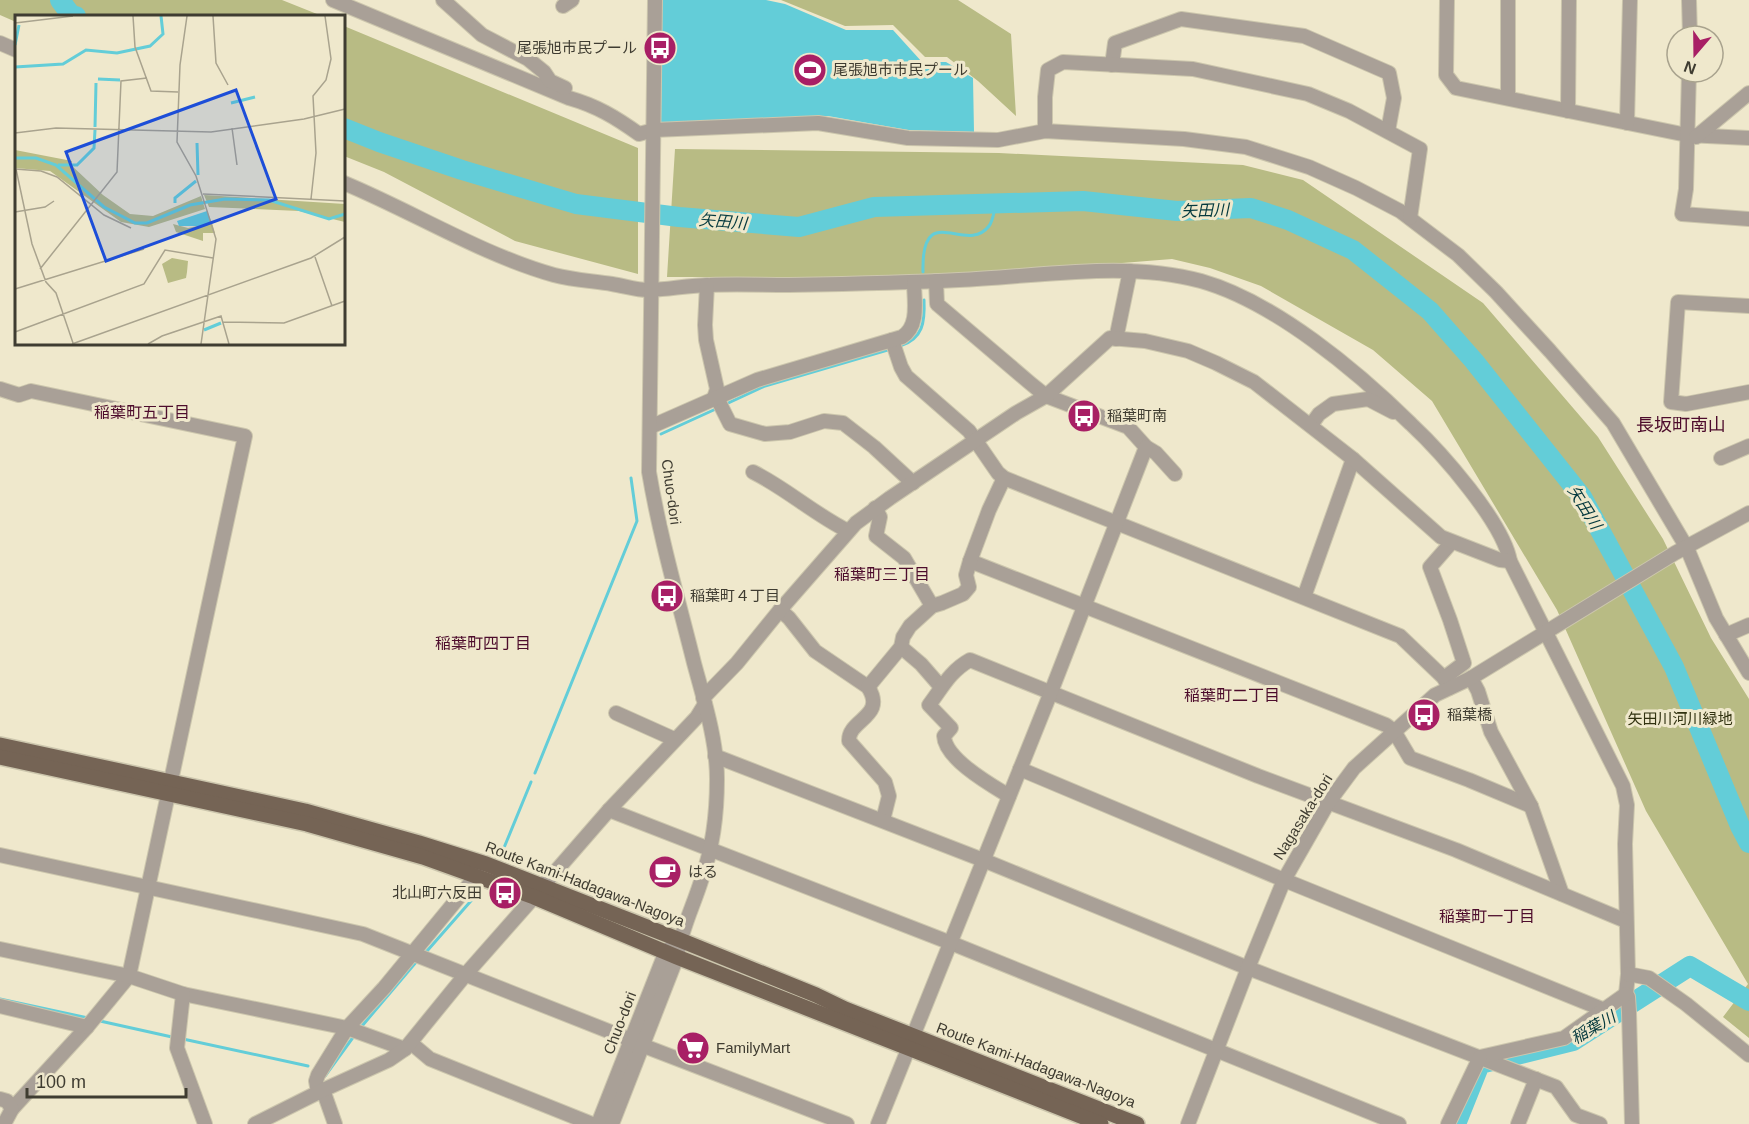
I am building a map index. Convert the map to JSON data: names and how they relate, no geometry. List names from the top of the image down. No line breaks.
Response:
{"streets":{"main road":["Route Kami-Hadagawa-Nagoya"],"street":["Chuo-dori","Nagasaka-dori"]},"crossings":[["Chuo-dori","Route Kami-Hadagawa-Nagoya"]],"districts":["稲葉町五丁目","長坂町南山","稲葉町三丁目","稲葉町四丁目","稲葉町二丁目","稲葉町一丁目"],"water":["矢田川","稲葉川"],"parks":["矢田川河川緑地"],"places":{"bus stop":["尾張旭市民プール","稲葉町南","稲葉町４丁目","稲葉橋","北山町六反田"],"sports":["尾張旭市市民プール"],"cafe":["はる"],"supermarket":["FamilyMart"]},"scale_bar":"100 m","north":"bottom"}
